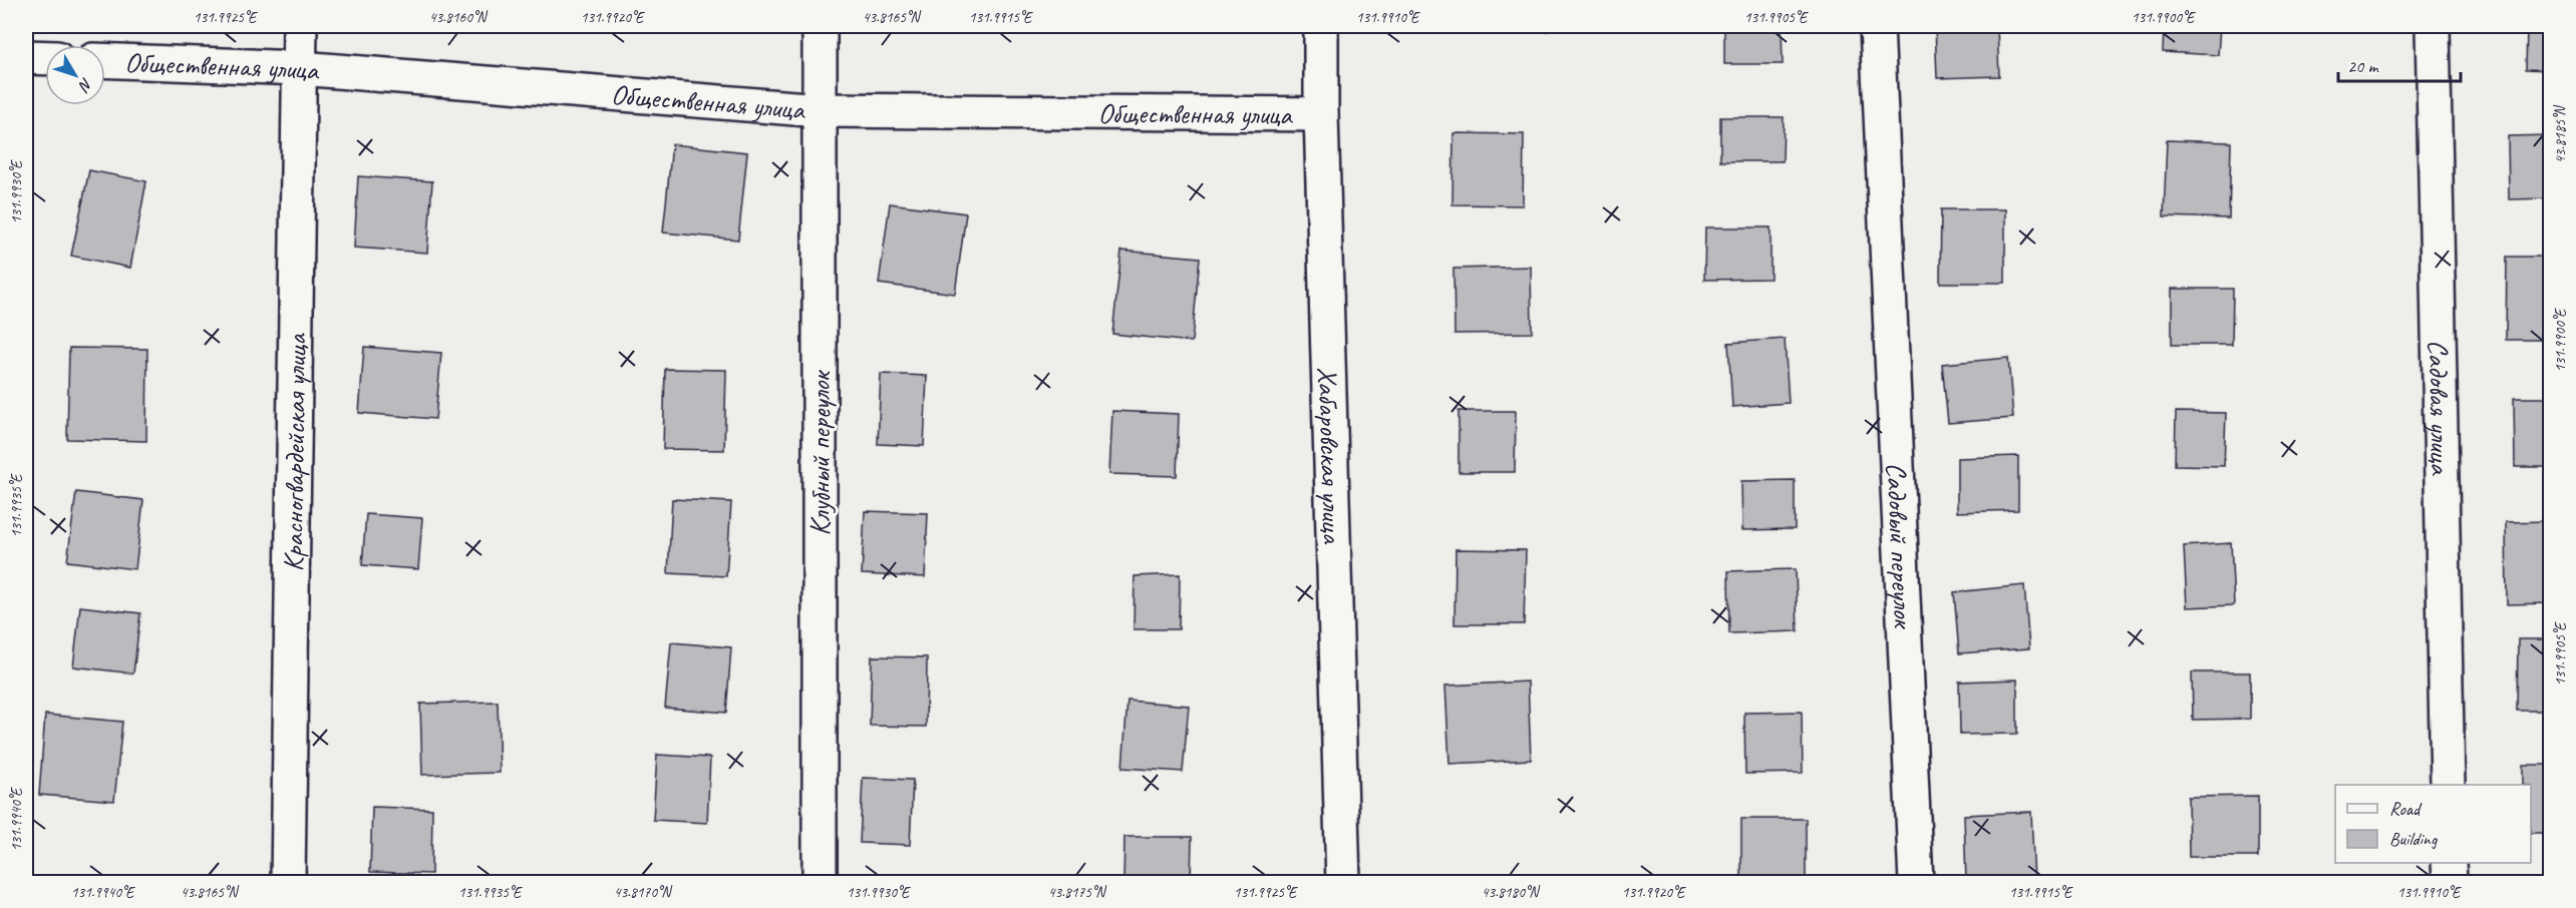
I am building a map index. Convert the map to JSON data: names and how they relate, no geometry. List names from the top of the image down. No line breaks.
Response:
{"streets":{"street":["Общественная улица","Садовая улица","Красногвардейская улица","Клубный переулок","Хабаровская улица","Садовый переулок"]},"crossings":[["Общественная улица","Красногвардейская улица"],["Общественная улица","Клубный переулок"],["Общественная улица","Хабаровская улица"]],"legend":["Road","Building"],"scale_bar":"20 m","north":"bottom right","coordinates":["131.9925°E","43.8160°N","131.9920°E","43.8165°N","131.9915°E","131.9910°E","131.9905°E","131.9900°E","43.8185°N","131.9930°E","131.9935°E","131.9940°E","43.8170°N","43.8175°N","43.8180°N"]}
